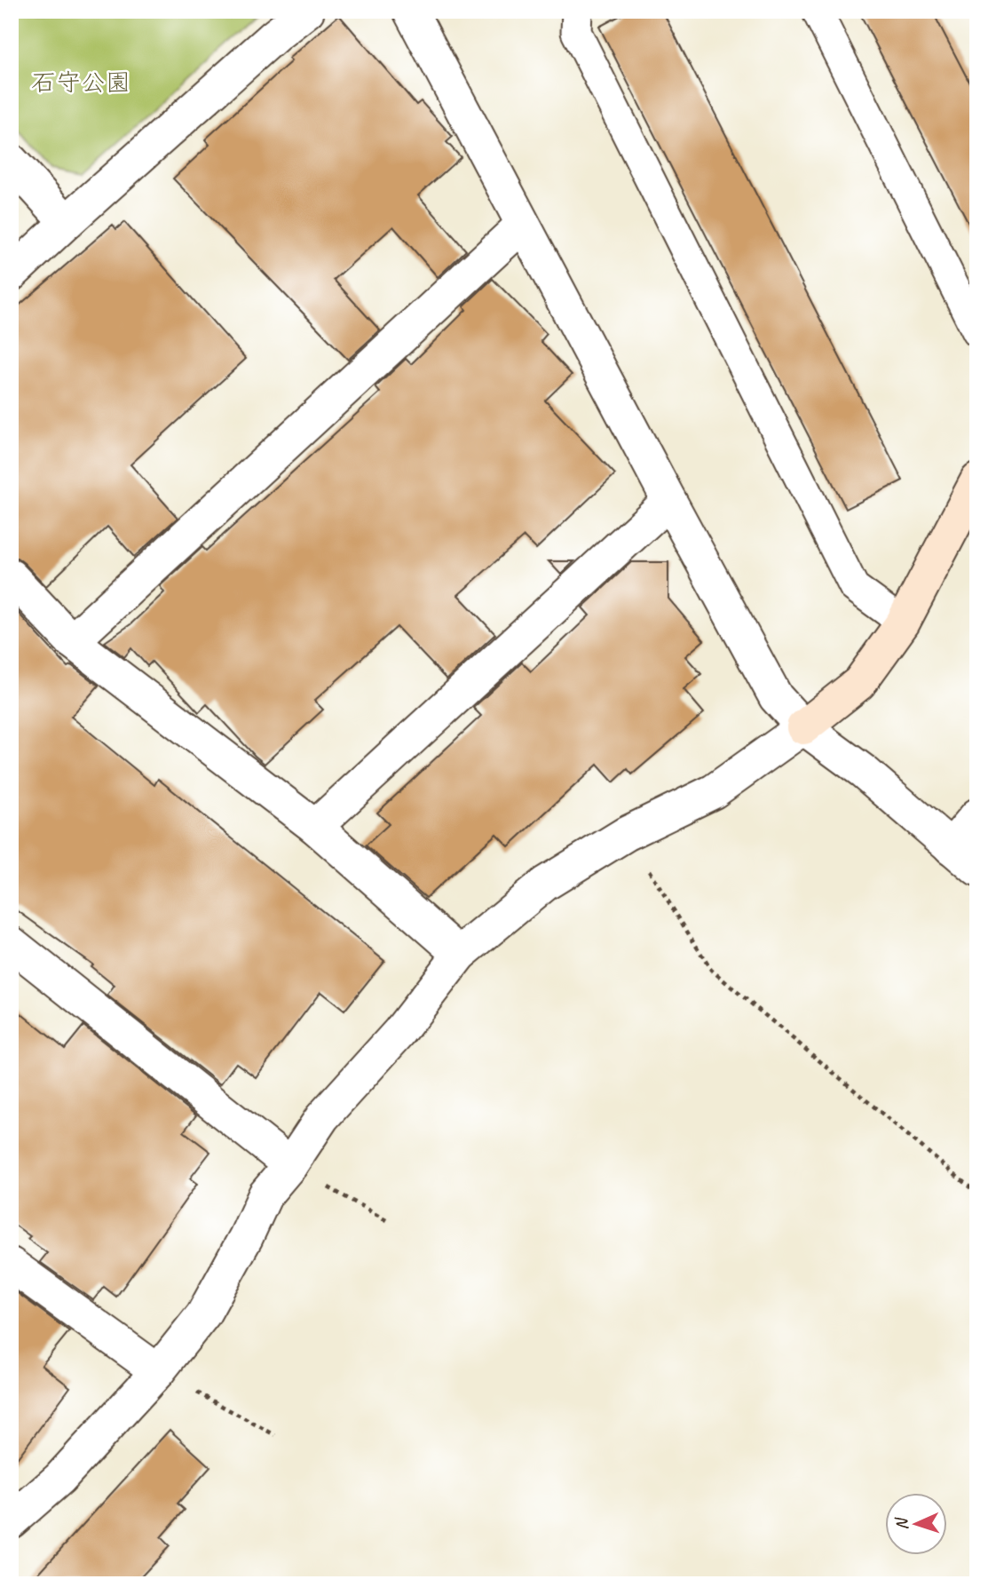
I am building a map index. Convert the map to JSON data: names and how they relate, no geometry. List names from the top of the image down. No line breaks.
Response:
{"parks":["石守公園"],"north":"left"}
